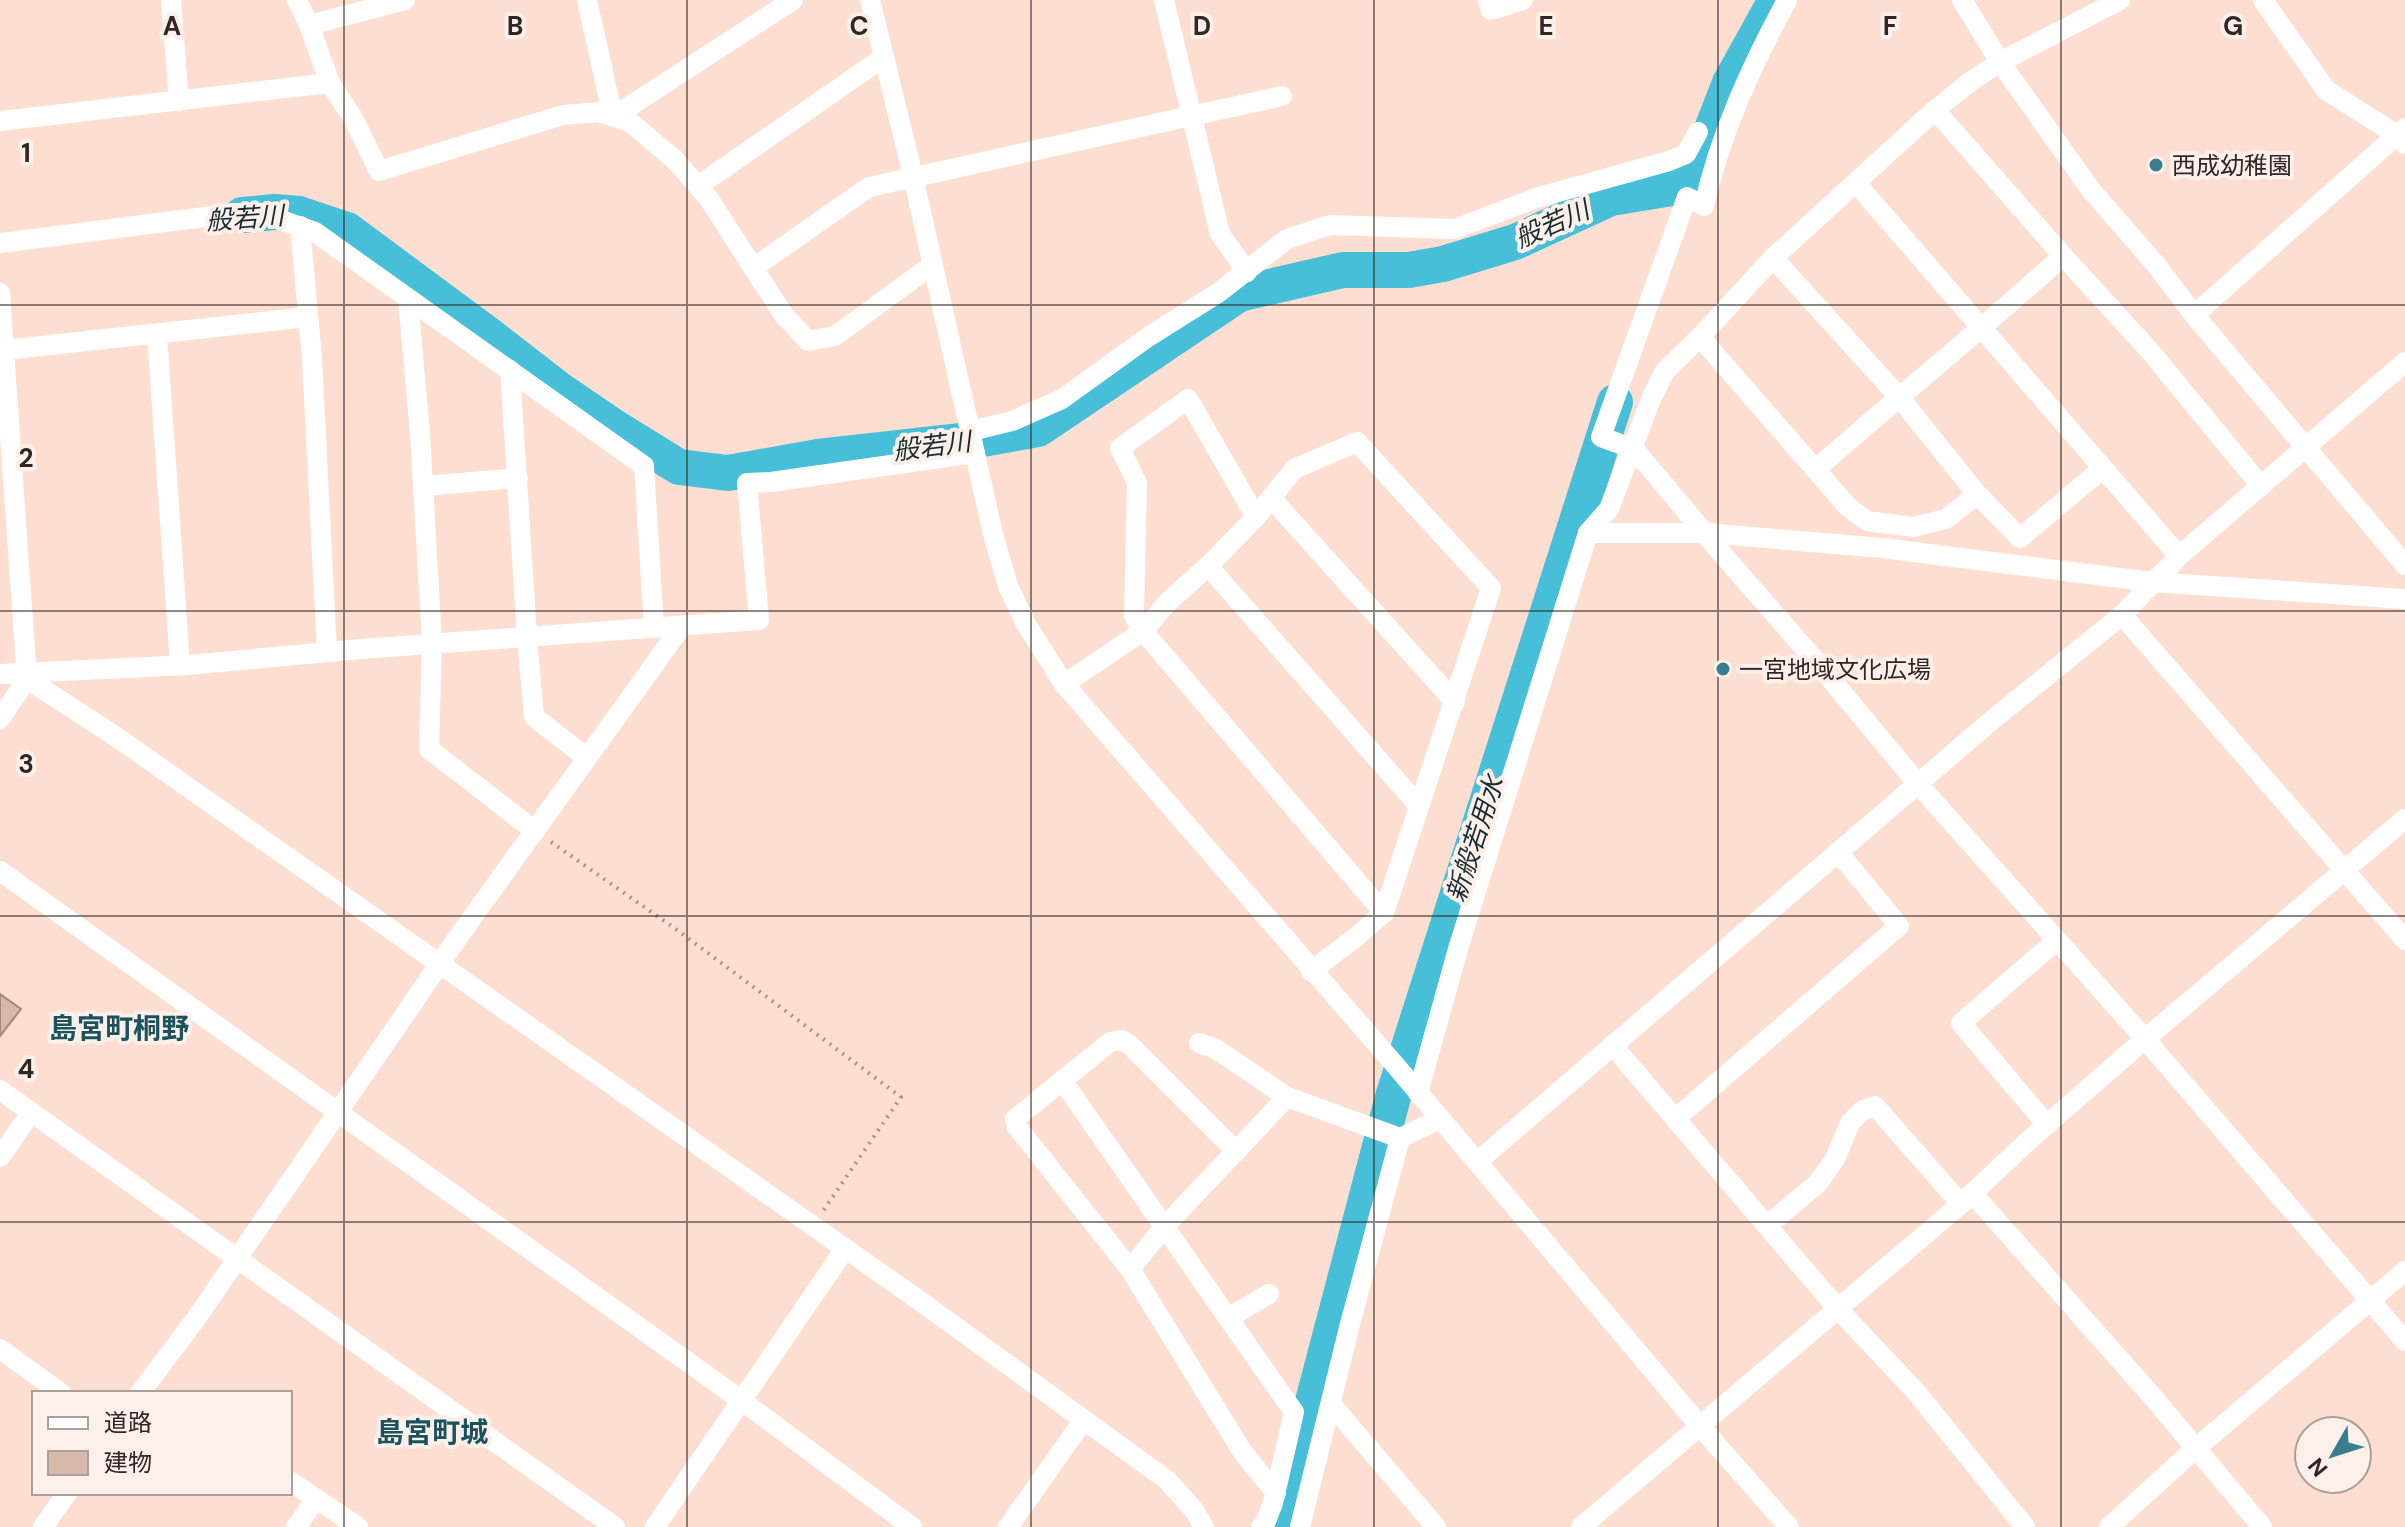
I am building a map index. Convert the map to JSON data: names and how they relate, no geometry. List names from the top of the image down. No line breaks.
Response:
{"districts":["島宮町桐野","島宮町城"],"water":["般若川","新般若用水"],"places":["西成幼稚園","一宮地域文化広場"],"legend":["道路","建物"],"north":"bottom left","grid":{"columns":["A","B","C","D","E","F","G"],"rows":["1","2","3","4"]}}
